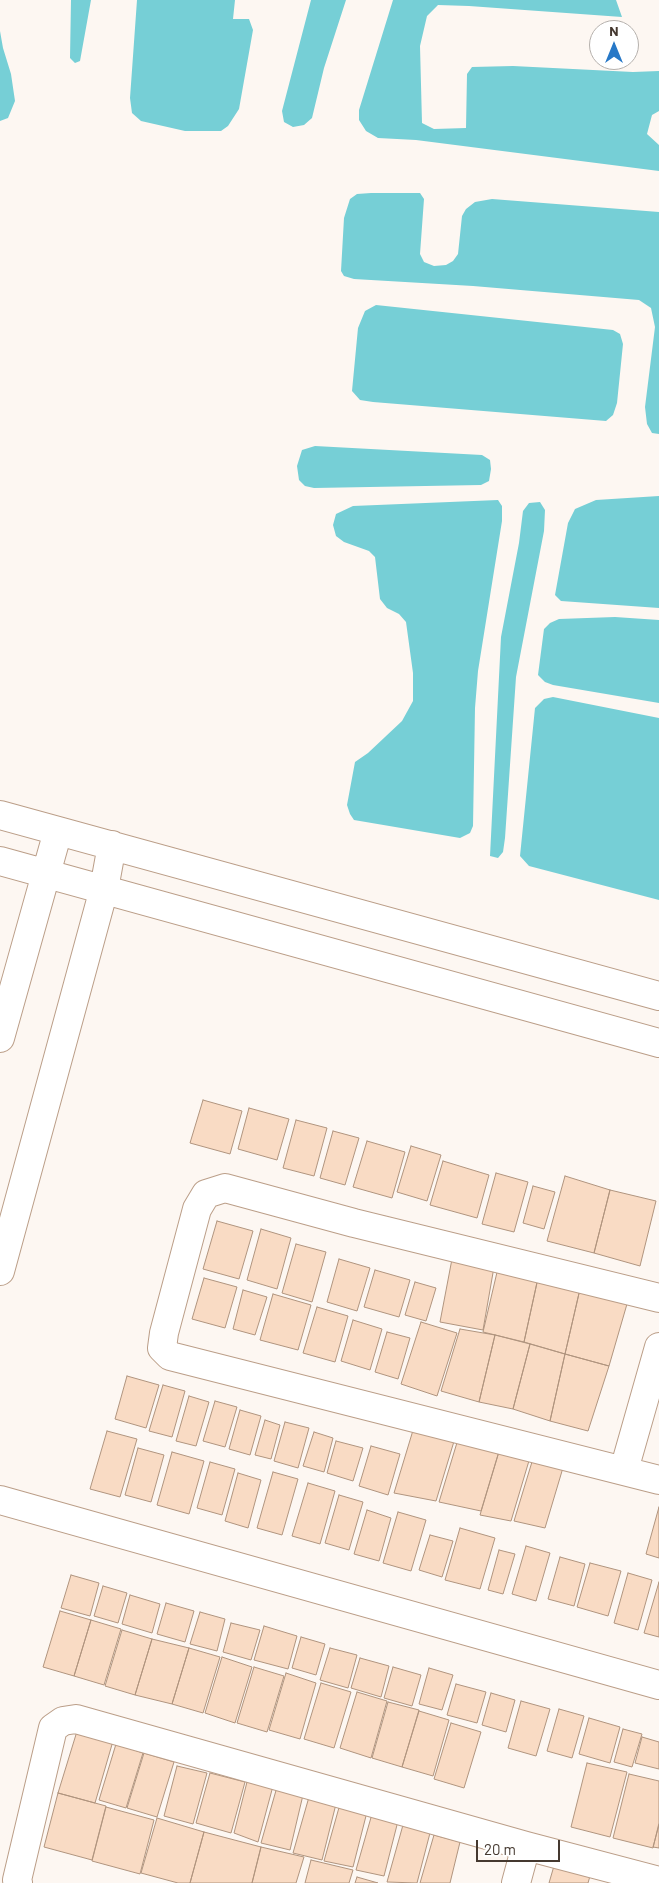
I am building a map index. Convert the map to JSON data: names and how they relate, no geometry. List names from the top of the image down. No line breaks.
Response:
{"scale_bar":"20 m","north":"top"}
